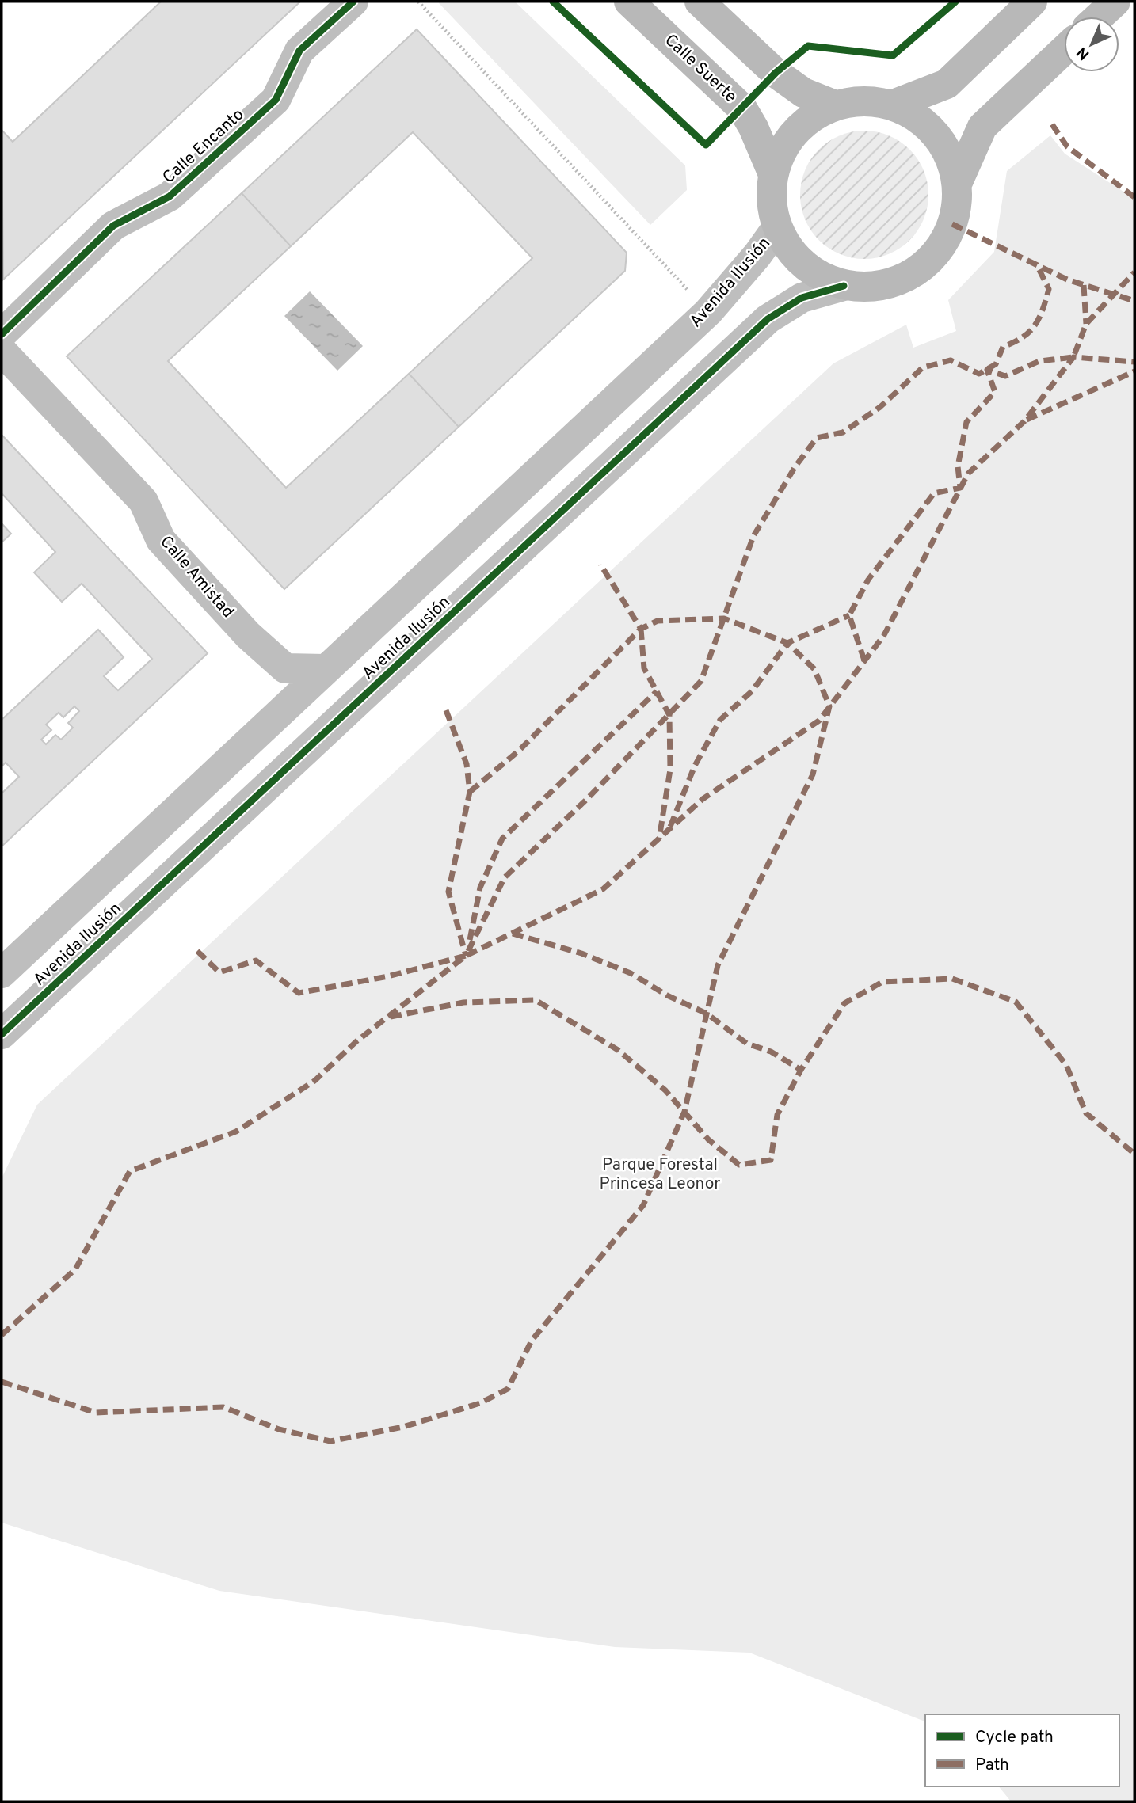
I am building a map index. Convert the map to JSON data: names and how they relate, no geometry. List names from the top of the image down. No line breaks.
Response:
{"streets":{"main road":["Calle Suerte"],"street":["Calle Encanto","Avenida Ilusión","Calle Amistad"]},"crossings":[["Calle Suerte","Avenida Ilusión"],["Avenida Ilusión","Calle Amistad"]],"parks":["Parque Forestal Princesa Leonor"],"legend":["Cycle path","Path"],"north":"bottom left"}
